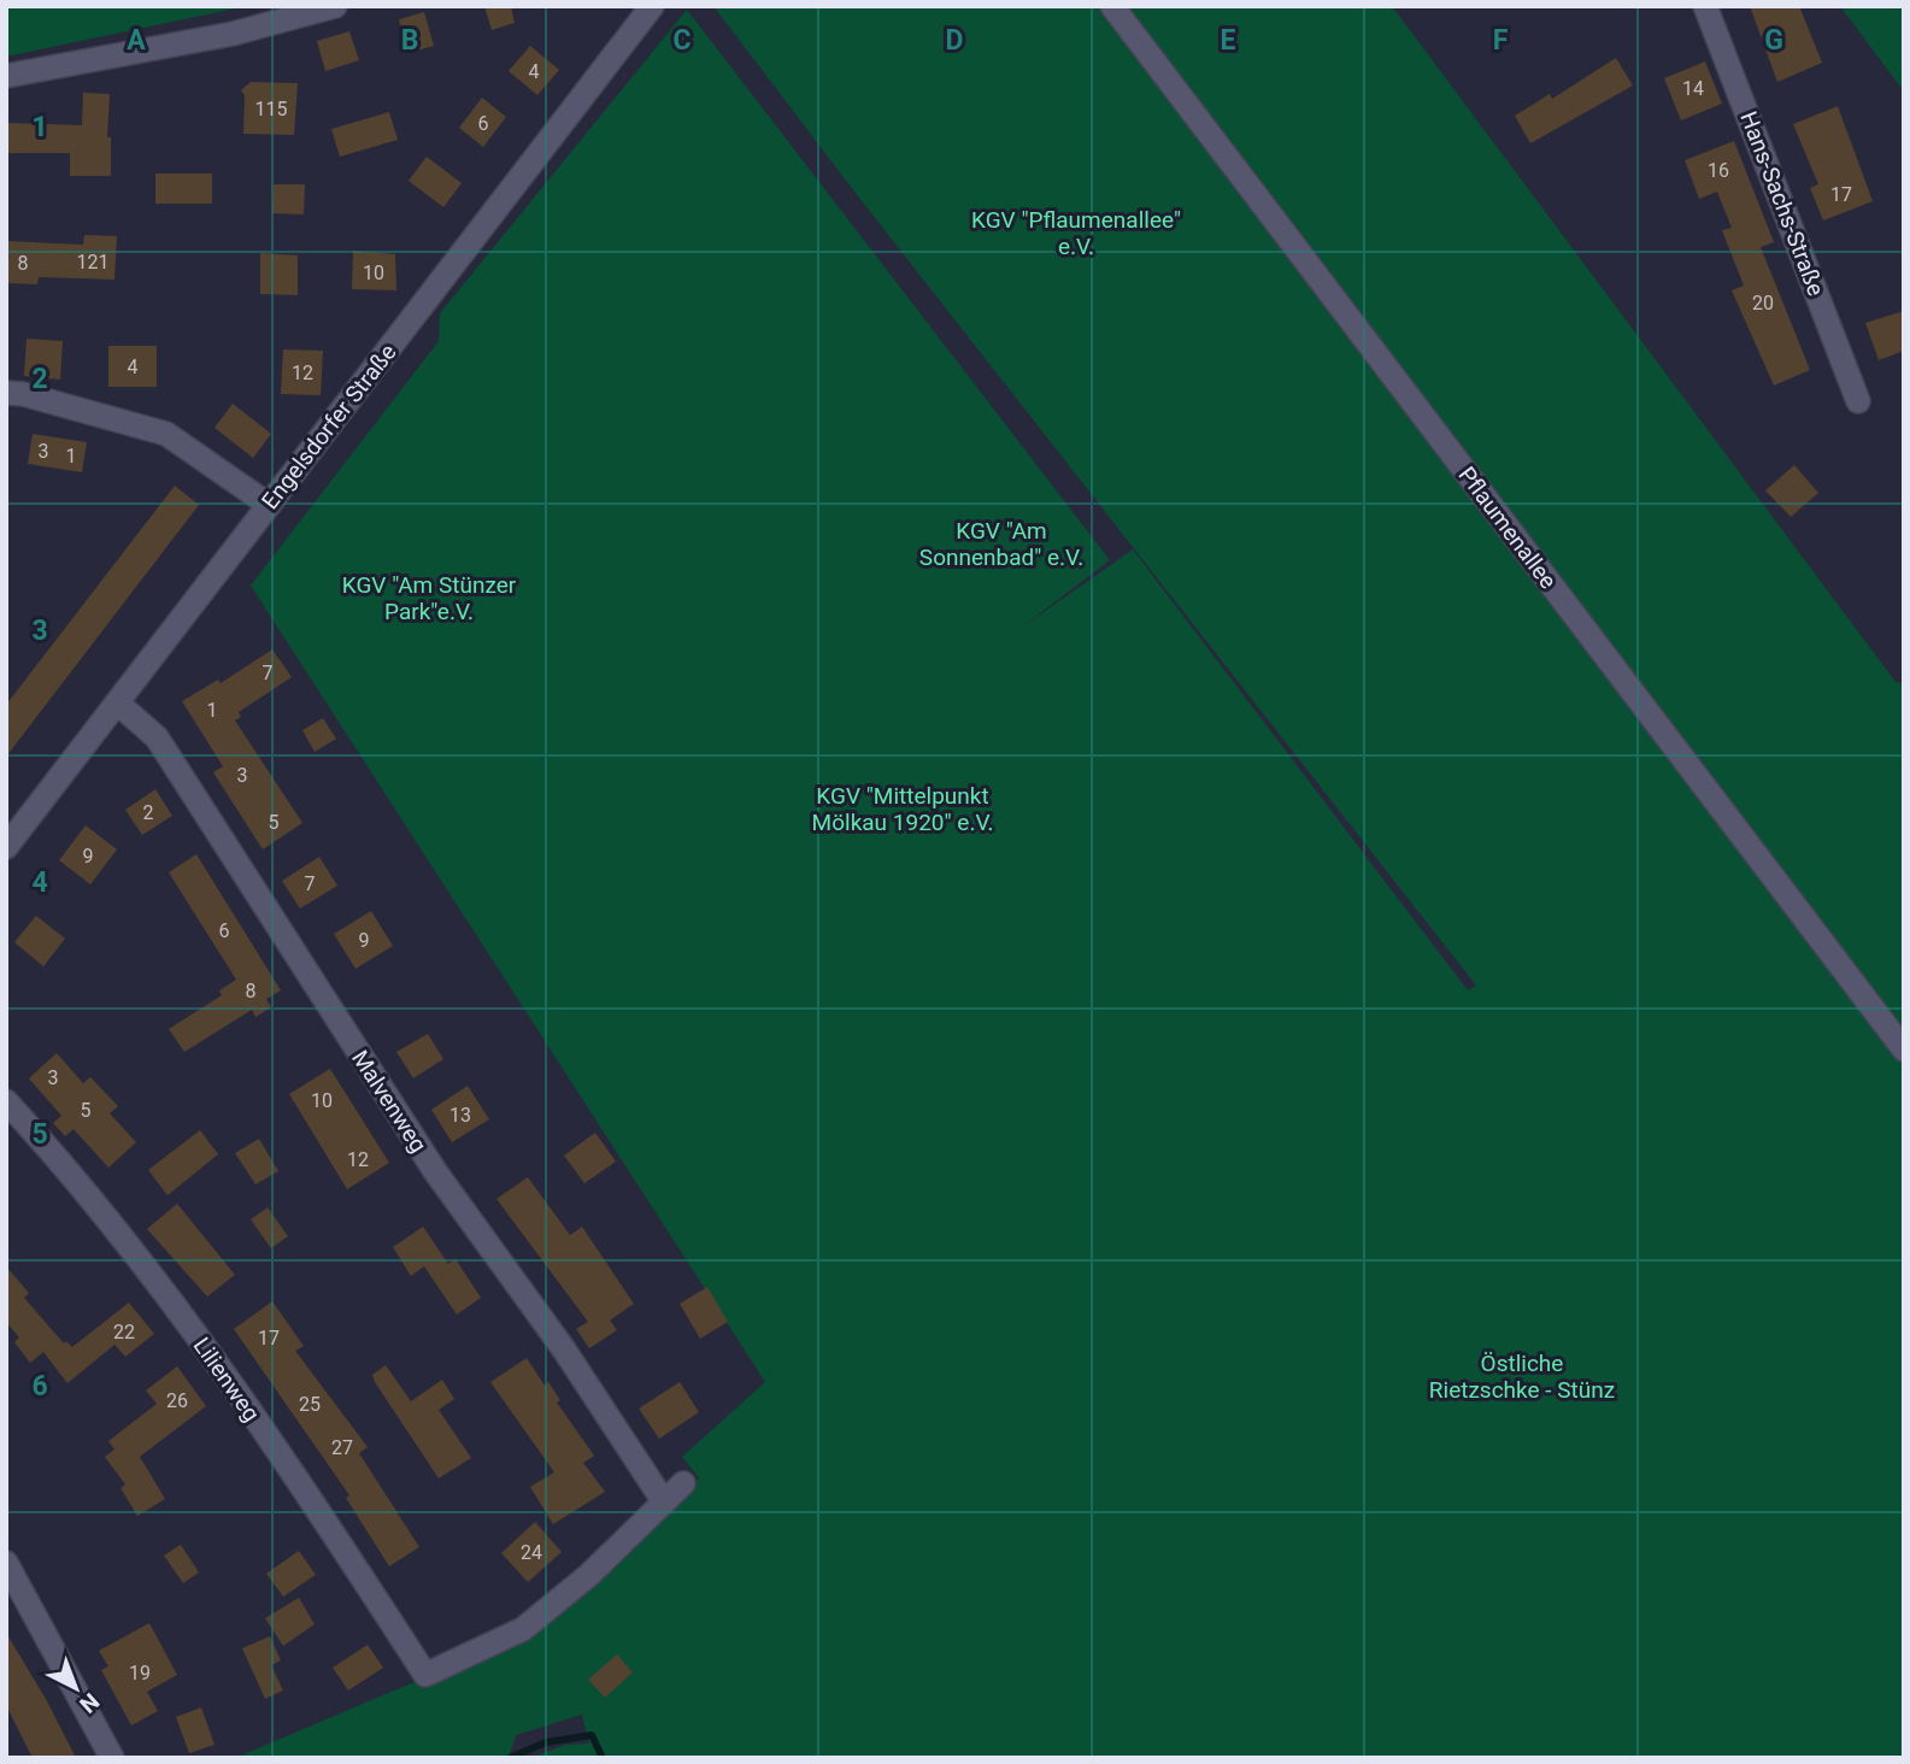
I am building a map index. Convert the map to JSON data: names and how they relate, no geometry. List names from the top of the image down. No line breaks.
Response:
{"streets":{"street":["Hans-Sachs-Straße","Engelsdorfer Straße","Pflaumenallee","Malvenweg","Lilienweg"]},"crossings":[["Engelsdorfer Straße","Malvenweg"],["Malvenweg","Lilienweg"]],"parks":["KGV \"Pflaumenallee\" e.V.","KGV \"Am Sonnenbad\" e.V.","KGV \"Am Stünzer Park\"e.V.","KGV \"Mittelpunkt Mölkau 1920\" e.V.","Östliche Rietzschke - Stünz"],"house_numbers":["4","14","115","6","16","17","121","8","10","20","4","12","3","1","7","1","3","2","5","9","7","6","9","8","3","10","5","13","12","22","17","26","25","27","24","19"],"north":"bottom right","grid":{"columns":["A","B","C","D","E","F","G"],"rows":["1","2","3","4","5","6"]}}
